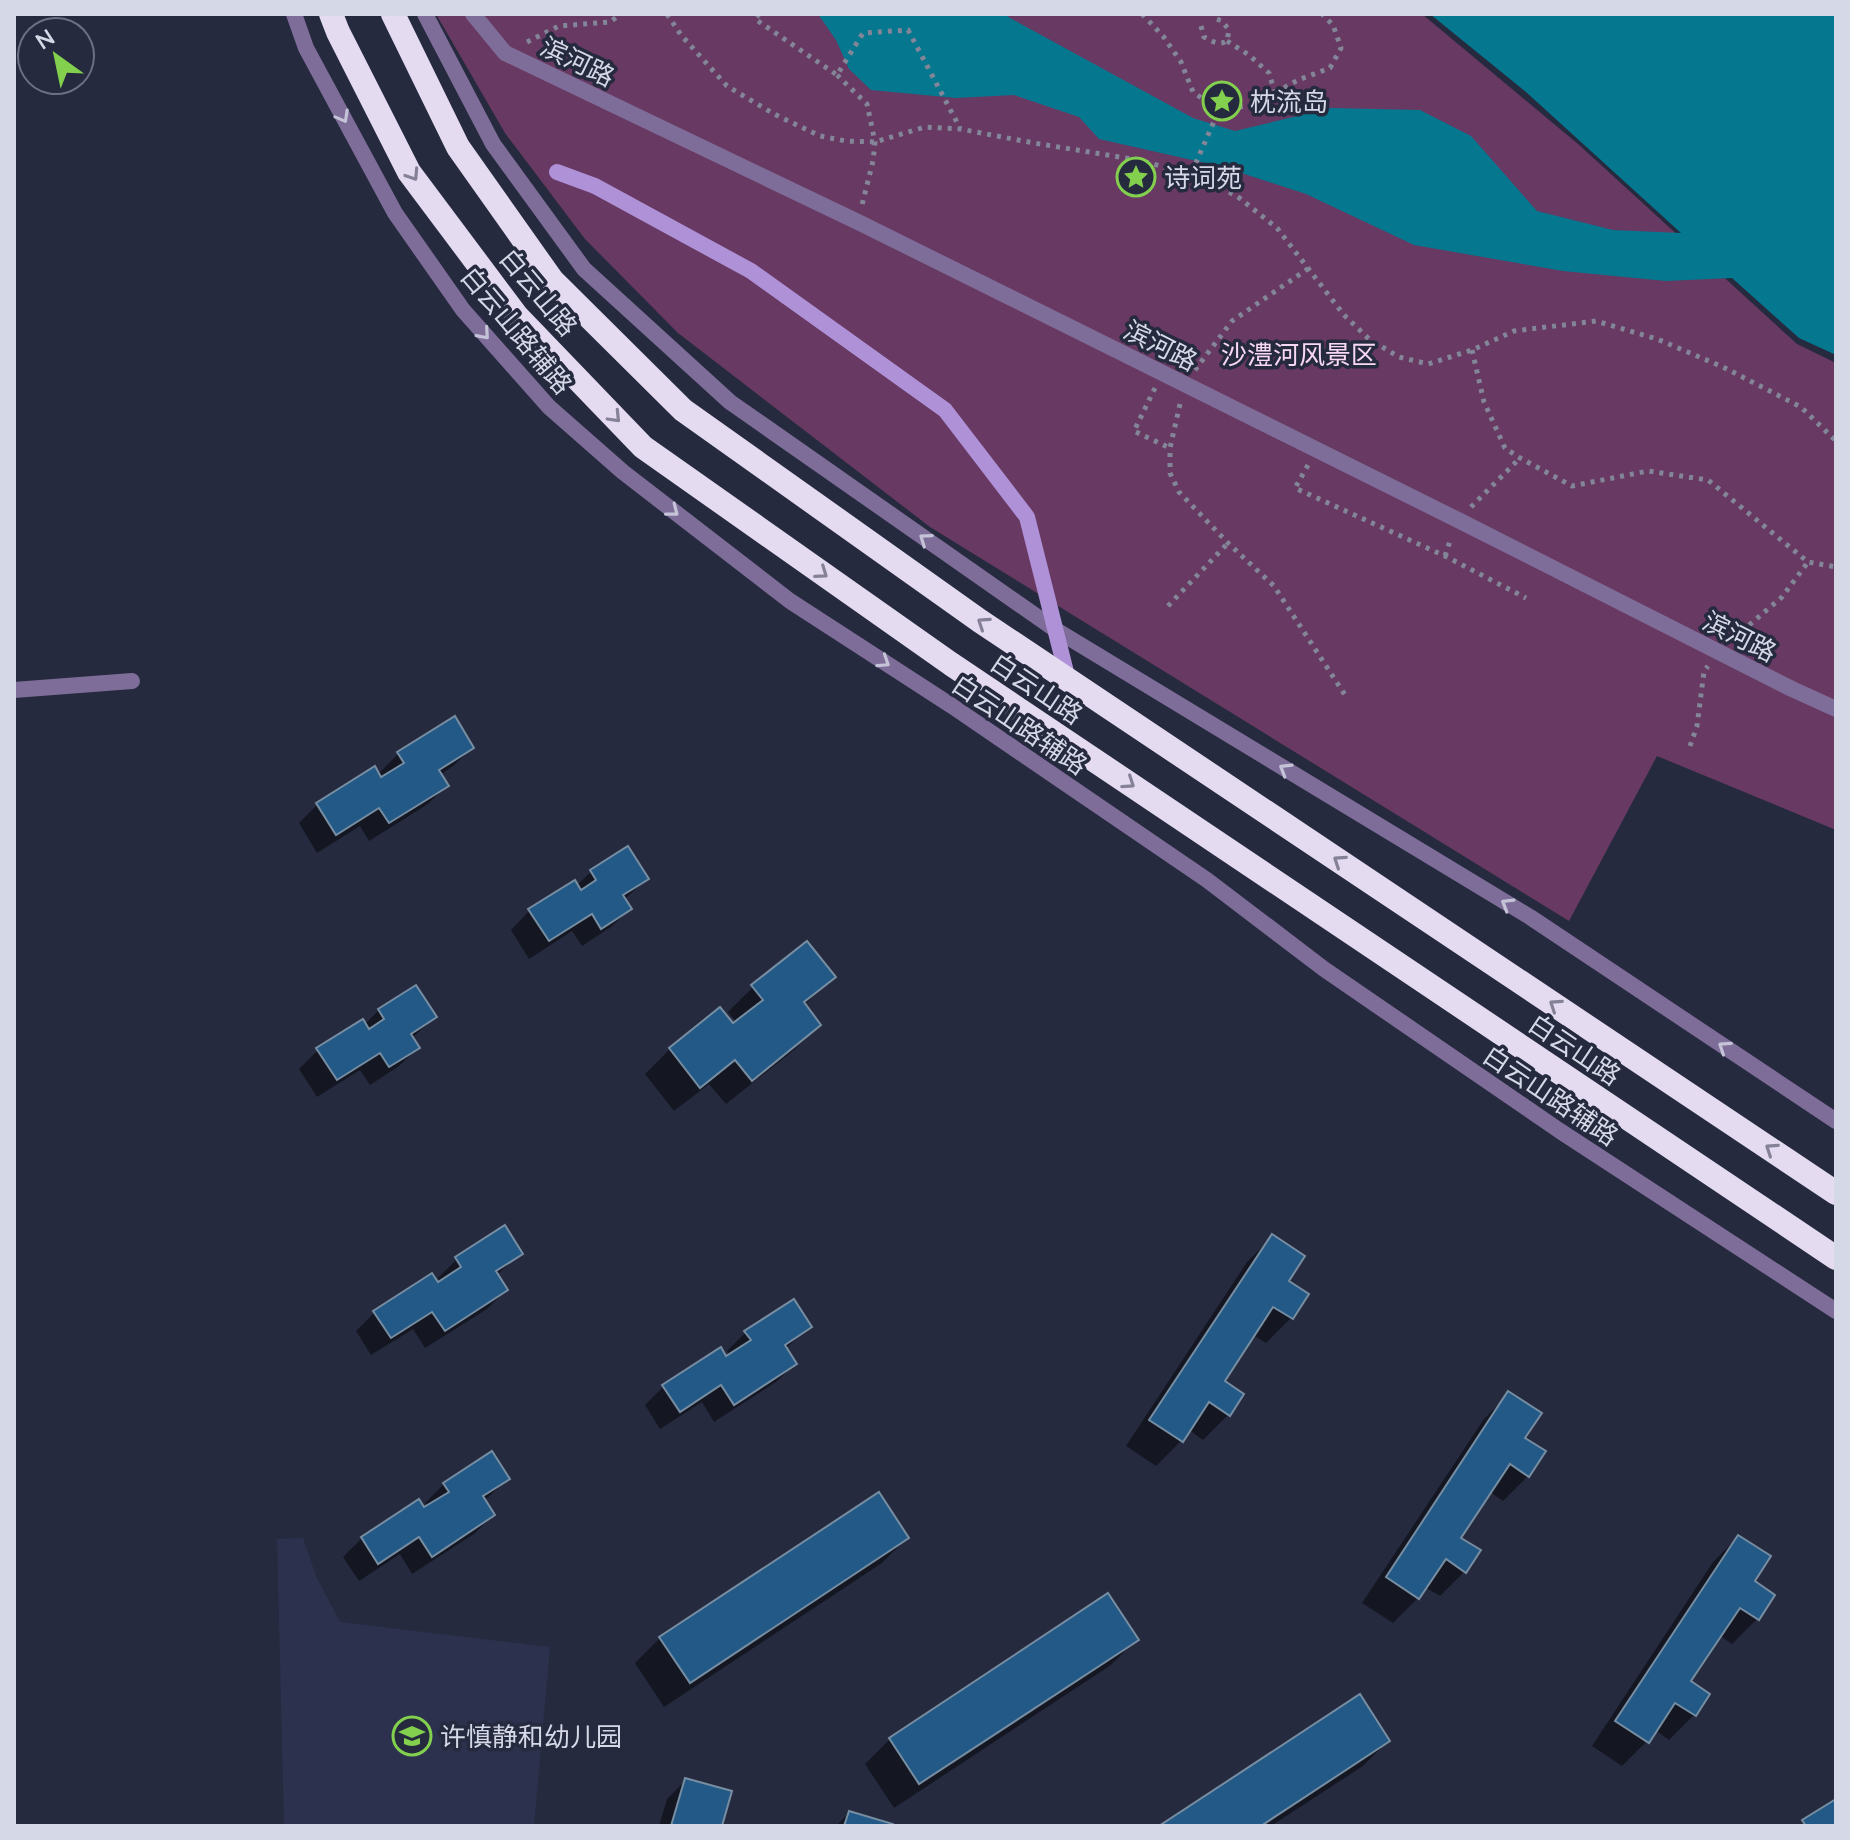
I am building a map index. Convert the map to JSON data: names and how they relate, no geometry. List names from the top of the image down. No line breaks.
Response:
{"streets":{"highway":["白云山路"],"street":["滨河路","白云山路辅路"]},"parks":["沙澧河风景区"],"places":{"place":["枕流岛","诗词苑"],"school or university":["许慎静和幼儿园"]},"north":"top left"}
